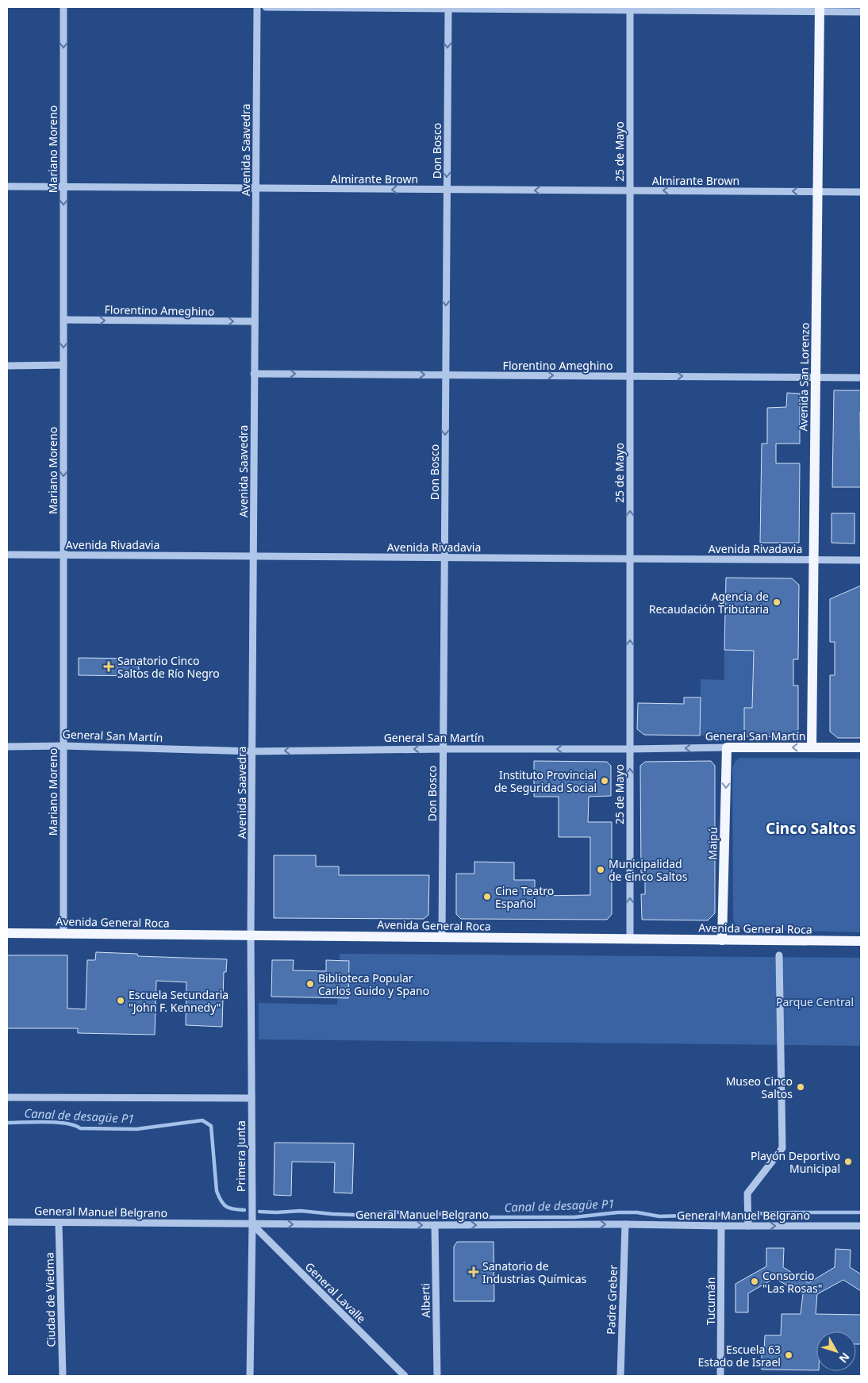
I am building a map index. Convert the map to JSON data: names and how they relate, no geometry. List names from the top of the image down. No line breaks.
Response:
{"streets":{"main road":["Avenida San Lorenzo","General San Martín","Maipú","Avenida General Roca"],"street":["Mariano Moreno","Avenida Saavedra","Don Bosco","25 de Mayo","Almirante Brown","Florentino Ameghino","Avenida Rivadavia","Primera Junta","General Manuel Belgrano","General Lavalle","Ciudad de Viedma","Padre Greber","Alberti","Tucumán"]},"crossings":[["Mariano Moreno","Almirante Brown"],["Mariano Moreno","Florentino Ameghino"],["Mariano Moreno","Avenida Rivadavia"],["Mariano Moreno","General San Martín"],["Mariano Moreno","Avenida General Roca"],["Avenida Saavedra","Almirante Brown"],["Avenida Saavedra","Florentino Ameghino"],["Avenida Saavedra","Avenida Rivadavia"],["Avenida Saavedra","General San Martín"],["Avenida Saavedra","Avenida General Roca"],["Avenida Saavedra","Primera Junta"],["Don Bosco","Almirante Brown"],["Don Bosco","Florentino Ameghino"],["Don Bosco","Avenida Rivadavia"],["Don Bosco","General San Martín"],["Don Bosco","Avenida General Roca"],["25 de Mayo","Almirante Brown"],["25 de Mayo","Florentino Ameghino"],["25 de Mayo","Avenida Rivadavia"],["25 de Mayo","General San Martín"],["25 de Mayo","Avenida General Roca"],["Almirante Brown","Avenida San Lorenzo"],["Florentino Ameghino","Avenida San Lorenzo"],["Avenida San Lorenzo","Avenida Rivadavia"],["Avenida San Lorenzo","General San Martín"],["General San Martín","Maipú"],["Maipú","Avenida General Roca"],["Avenida General Roca","Primera Junta"],["Primera Junta","General Manuel Belgrano"],["Primera Junta","General Lavalle"],["General Manuel Belgrano","General Lavalle"],["General Manuel Belgrano","Ciudad de Viedma"],["General Manuel Belgrano","Padre Greber"],["General Manuel Belgrano","Alberti"],["General Manuel Belgrano","Tucumán"]],"one_way":["Mariano Moreno","Don Bosco","25 de Mayo","Almirante Brown","Florentino Ameghino","General San Martín","Maipú","General Manuel Belgrano"],"districts":["Cinco Saltos"],"water":["Canal de desagüe P1"],"parks":["Parque Central"],"places":{"other":["Agencia de Recaudación Tributaria","Instituto Provincial de Seguridad Social","Municipalidad de Cinco Saltos","Cine Teatro Español","Biblioteca Popular Carlos Guido y Spano","Escuela Secundaria \"John F. Kennedy\"","Museo Cinco Saltos","Playón Deportivo Municipal","Consorcio \"Las Rosas\"","Escuela 63 Estado de Israel"],"health":["Sanatorio Cinco Saltos de Río Negro","Sanatorio de Industrias Químicas"]},"north":"bottom right"}
